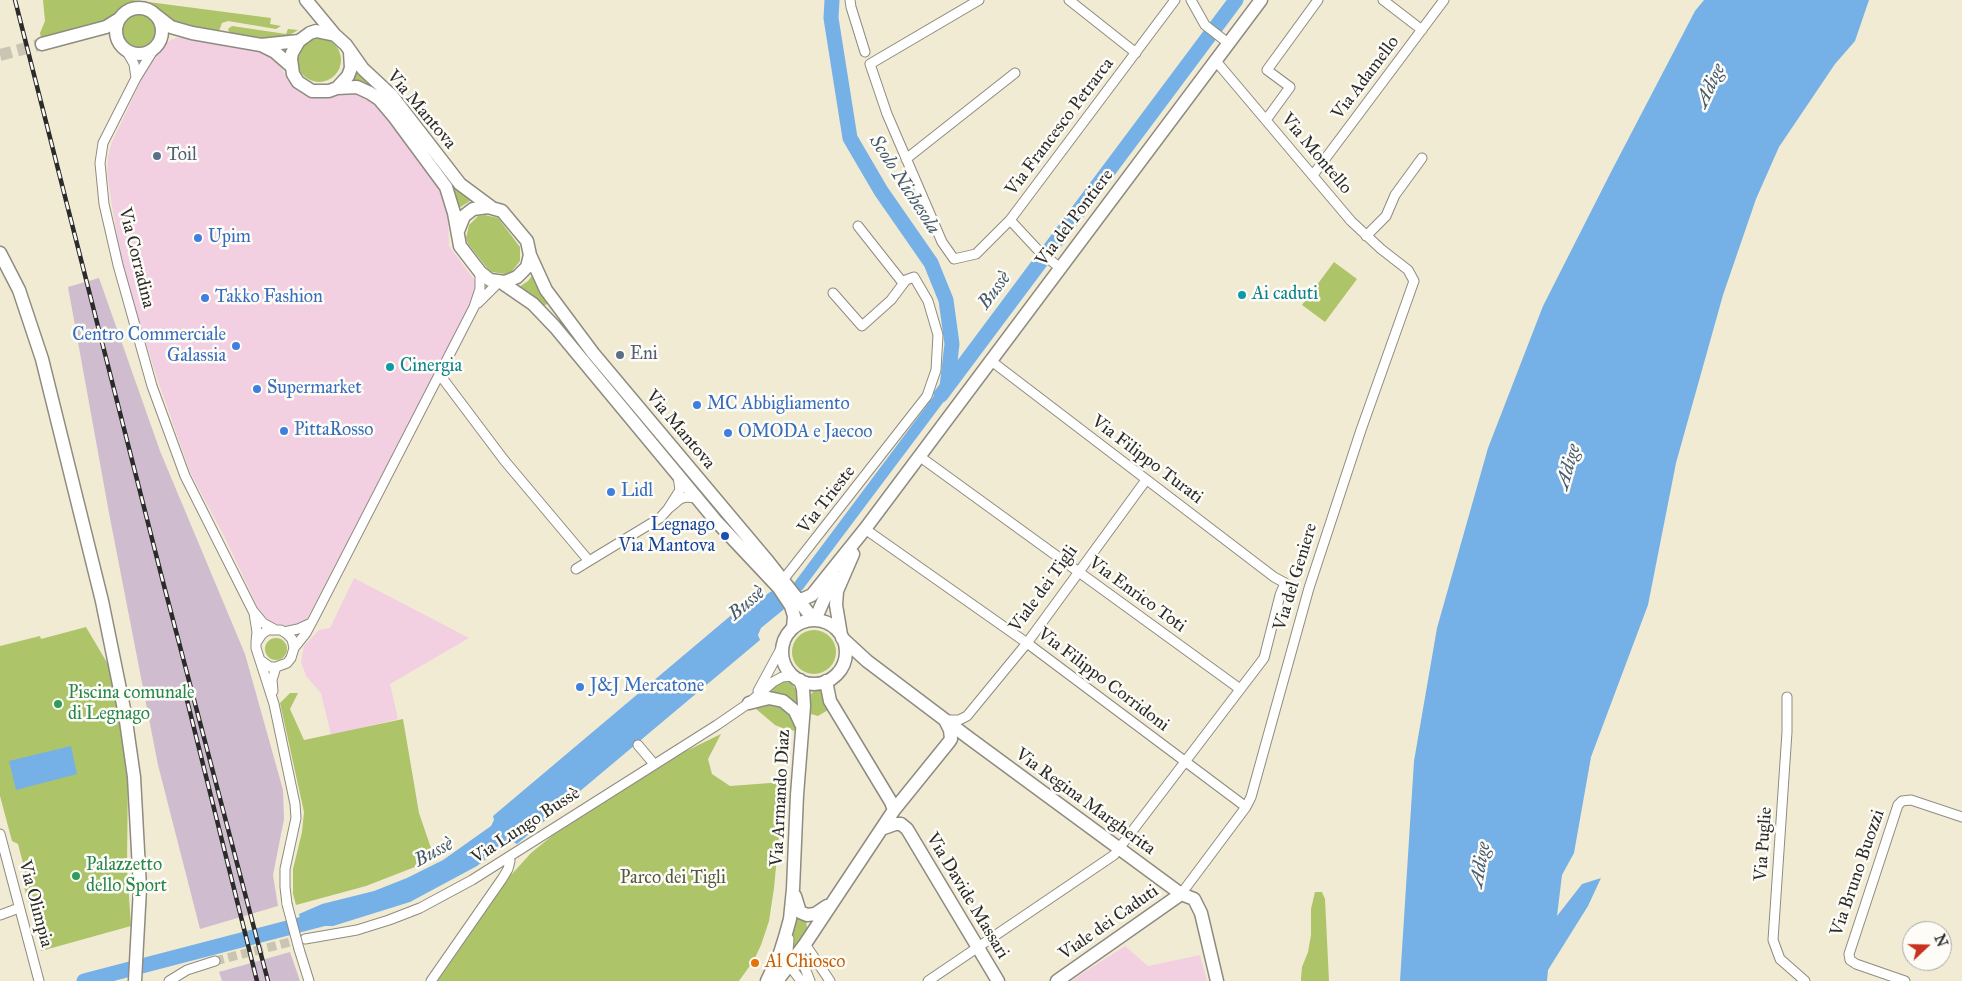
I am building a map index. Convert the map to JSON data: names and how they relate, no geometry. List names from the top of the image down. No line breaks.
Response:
{"streets":{"main road":["Via Mantova","Via del Pontiere","Via Armando Diaz","Via Regina Margherita","Via Davide Massari","Viale dei Caduti"],"street":["Via Adamello","Via Francesco Petrarca","Via Montello","Via Corradina","Via Filippo Turati","Via Trieste","Via del Geniere","Viale dei Tigli","Via Enrico Toti","Via Filippo Corridoni","Via Lungo Bussè","Via Puglie","Via Bruno Buozzi","Via Olimpia"]},"crossings":[["Via Adamello","Via Montello"],["Via Mantova","Via del Pontiere"],["Via Mantova","Via Trieste"],["Via Mantova","Via Armando Diaz"],["Via Mantova","Via Regina Margherita"],["Via Mantova","Via Lungo Bussè"],["Via Francesco Petrarca","Via del Pontiere"],["Via Montello","Via del Pontiere"],["Via Montello","Via del Geniere"],["Via del Pontiere","Via Filippo Turati"],["Via del Pontiere","Via Enrico Toti"],["Via del Pontiere","Via Filippo Corridoni"],["Via del Pontiere","Via Armando Diaz"],["Via del Pontiere","Via Regina Margherita"],["Via del Pontiere","Via Lungo Bussè"],["Via Filippo Turati","Viale dei Tigli"],["Via Filippo Turati","Via Enrico Toti"],["Via del Geniere","Via Filippo Corridoni"],["Via del Geniere","Via Regina Margherita"],["Via del Geniere","Viale dei Caduti"],["Viale dei Tigli","Via Enrico Toti"],["Viale dei Tigli","Via Filippo Corridoni"],["Via Armando Diaz","Via Regina Margherita"],["Via Armando Diaz","Via Lungo Bussè"],["Via Regina Margherita","Via Lungo Bussè"],["Via Regina Margherita","Viale dei Caduti"]],"water":["Adige","Scolo Nichesola","Bussè"],"parks":["Parco dei Tigli"],"places":["Toil","Upim","Ai caduti","Takko Fashion","Centro Commerciale Galassia","Eni","Cinergia","Supermarket","MC Abbigliamento","PittaRosso","OMODA e Jaecoo","Lidl","Legnago Via Mantova","J&J Mercatone","Piscina comunale di Legnago","Palazzetto dello Sport","Al Chiosco"],"north":"right"}
